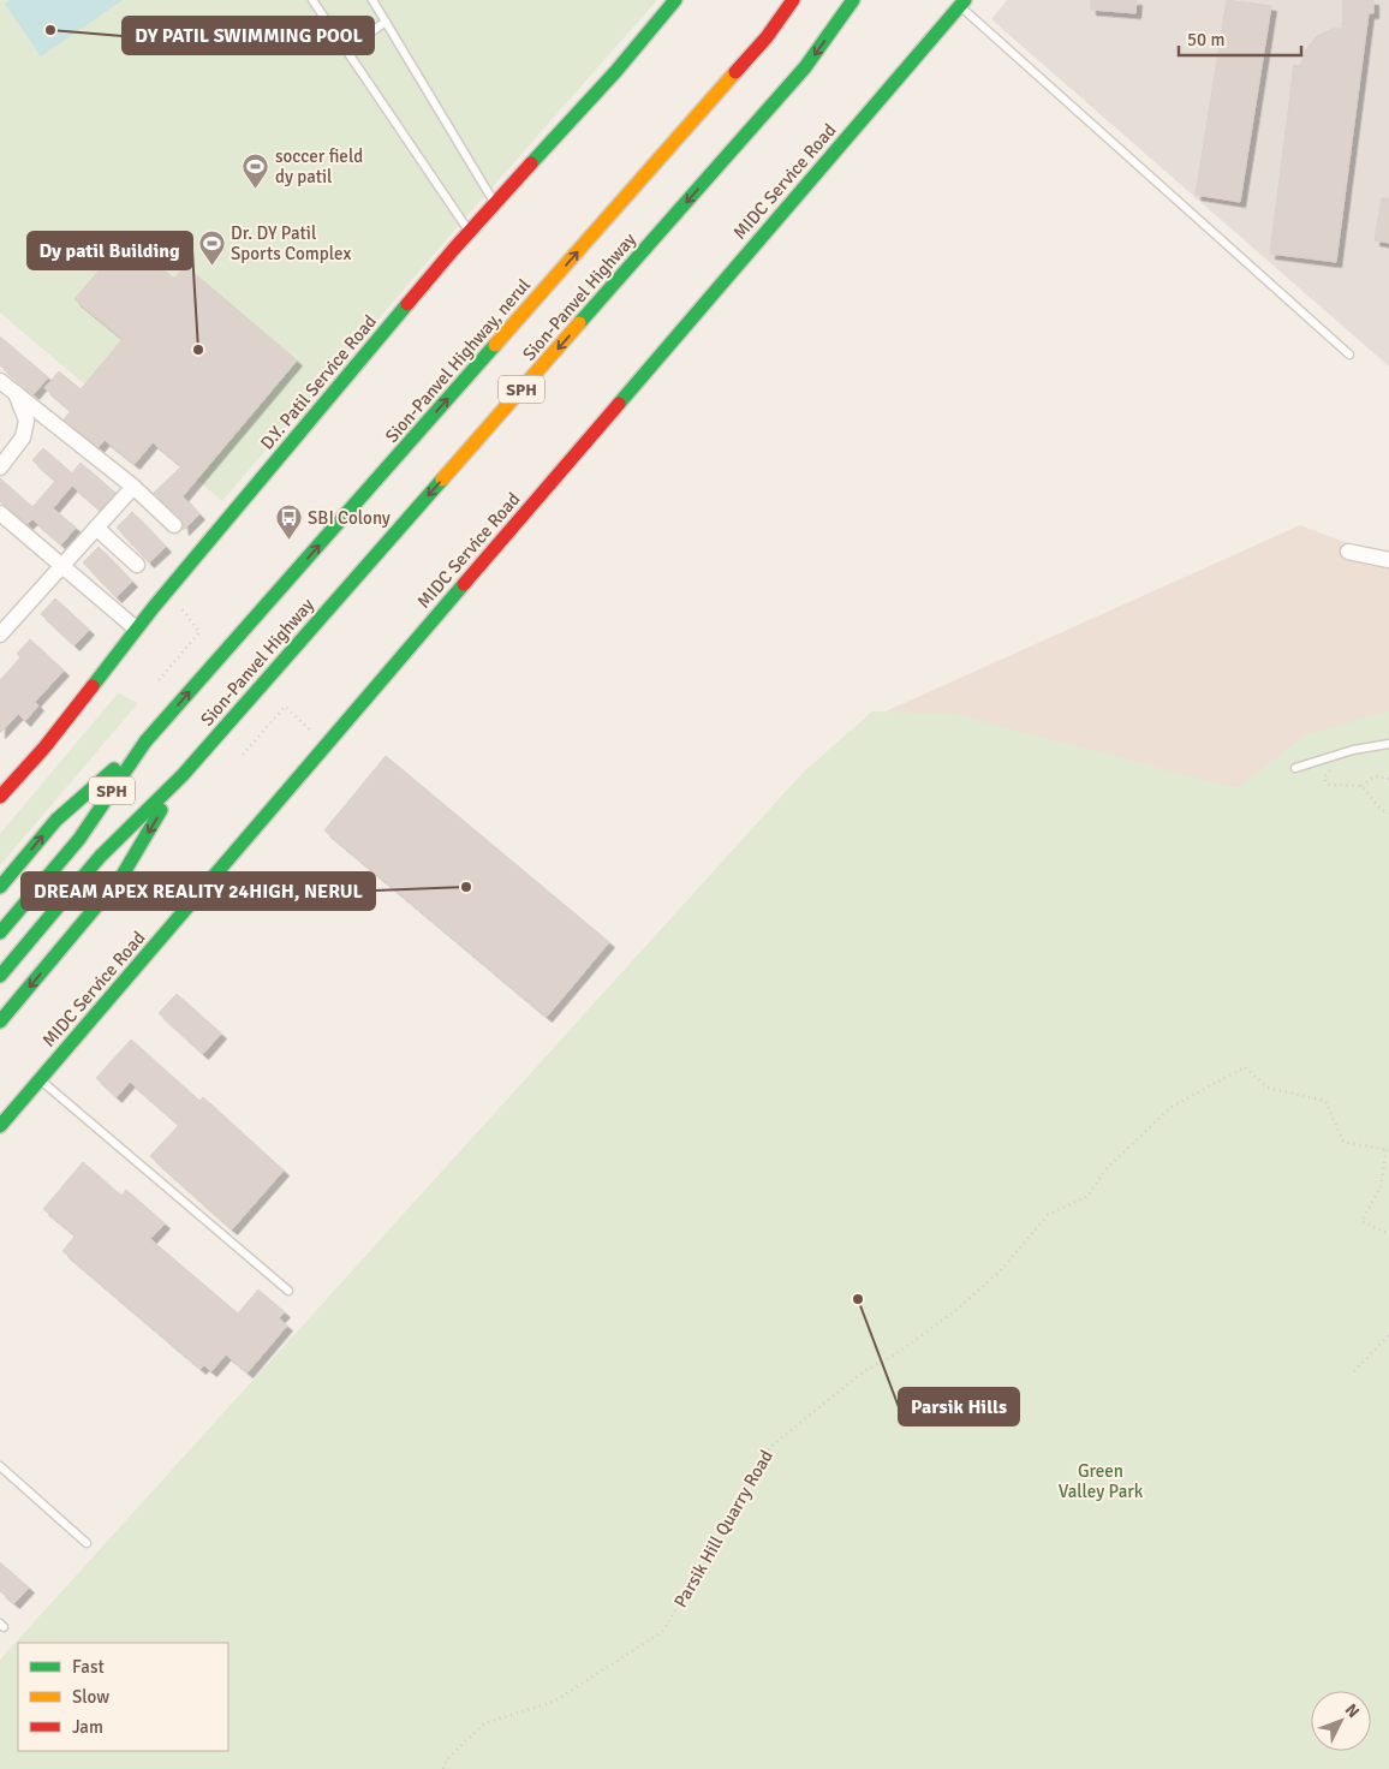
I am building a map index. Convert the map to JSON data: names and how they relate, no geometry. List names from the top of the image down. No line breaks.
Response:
{"streets":{"main road":["MIDC Service Road","Sion-Panvel Highway","Sion-Panvel Highway, nerul","D.Y. Patil Service Road","SPH"],"path":["Parsik Hill Quarry Road"]},"crossings":[["Sion-Panvel Highway","SPH"],["Sion-Panvel Highway, nerul","SPH"]],"one_way":["Sion-Panvel Highway","Sion-Panvel Highway, nerul"],"parks":["Green Valley Park"],"places":{"other":["DY PATIL SWIMMING POOL","Dy patil Building","DREAM APEX REALITY 24HIGH, NERUL","Parsik Hills"],"sports":["soccer field dy patil","Dr. DY Patil Sports Complex"],"bus stop":["SBI Colony"]},"legend":["Fast","Slow","Jam"],"scale_bar":"50 m","north":"top right"}
